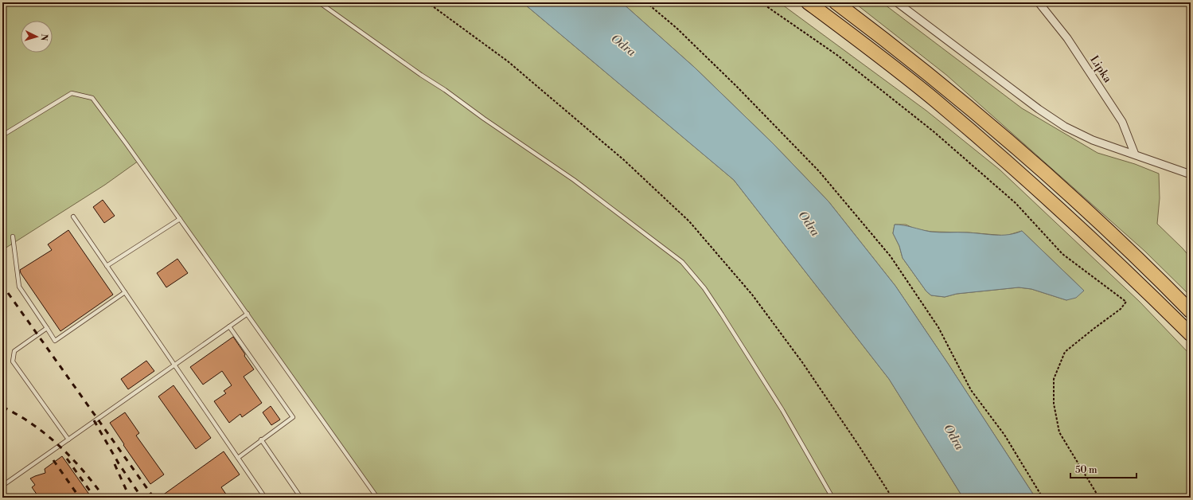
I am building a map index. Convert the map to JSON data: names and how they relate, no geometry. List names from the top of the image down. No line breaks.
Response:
{"streets":{"street":["Lipka"]},"water":["Odra"],"scale_bar":"50 m","north":"right"}
